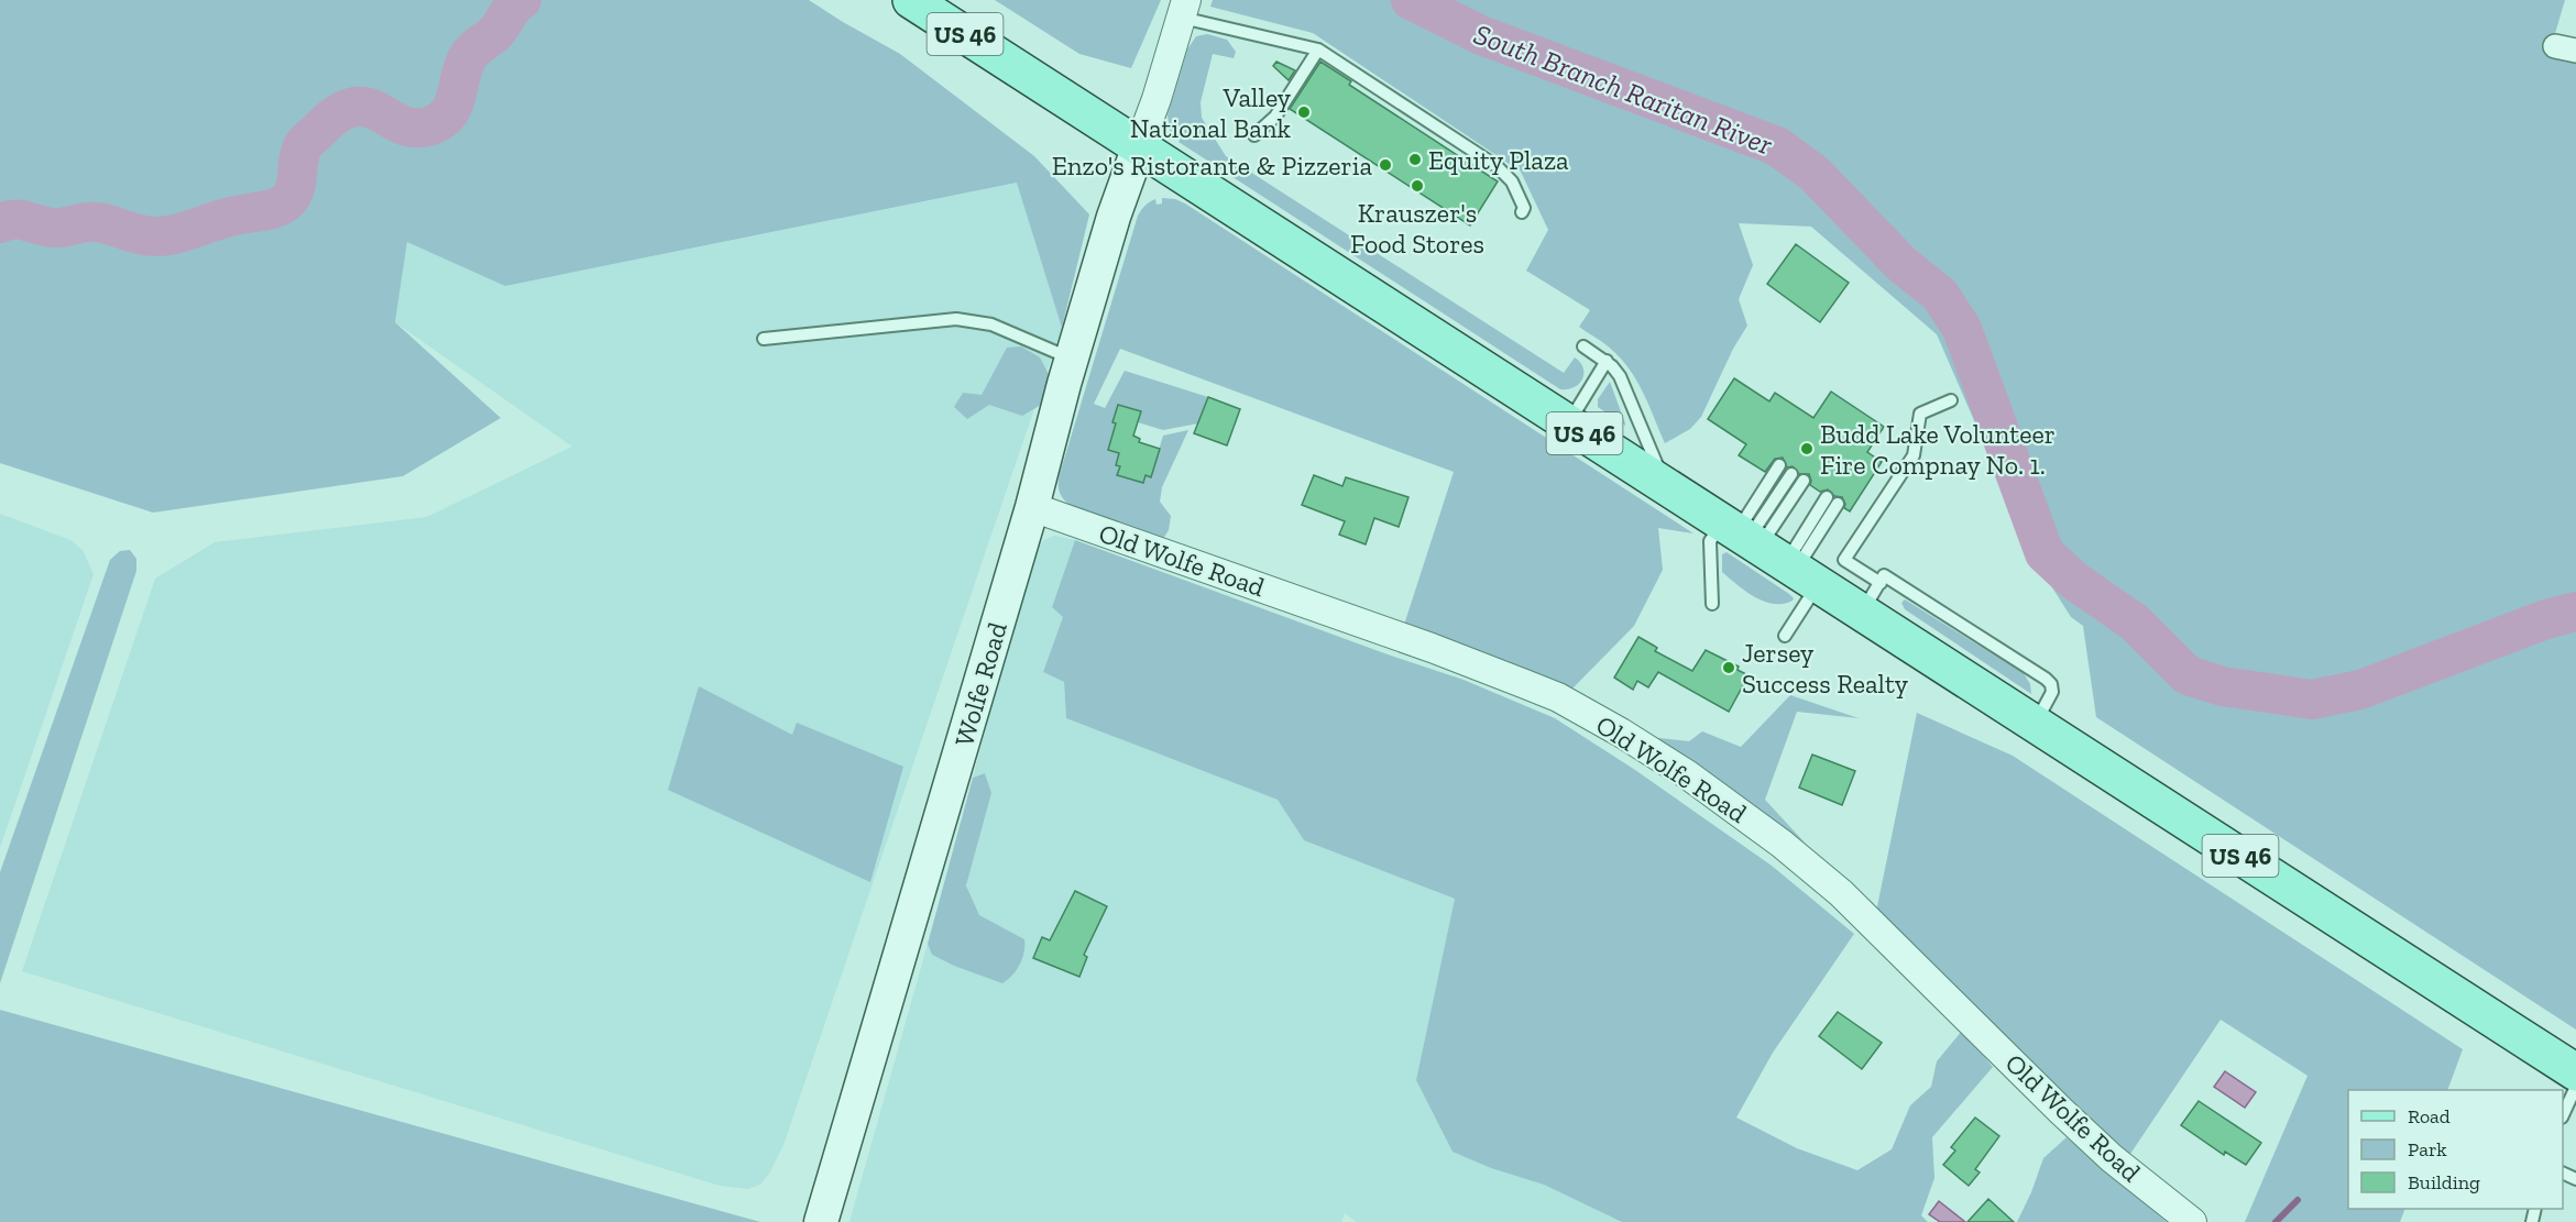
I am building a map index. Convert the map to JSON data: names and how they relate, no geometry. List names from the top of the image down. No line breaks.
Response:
{"streets":{"main road":["US 46","Wolfe Road"],"street":["Old Wolfe Road"]},"crossings":[["US 46","Wolfe Road"],["Old Wolfe Road","Wolfe Road"]],"water":["South Branch Raritan River"],"places":["Valley National Bank","Equity Plaza","Enzo's Ristorante & Pizzeria","Krauszer's Food Stores","Budd Lake Volunteer Fire Compnay No. 1.","Jersey Success Realty"],"legend":["Road","Park","Building"]}
